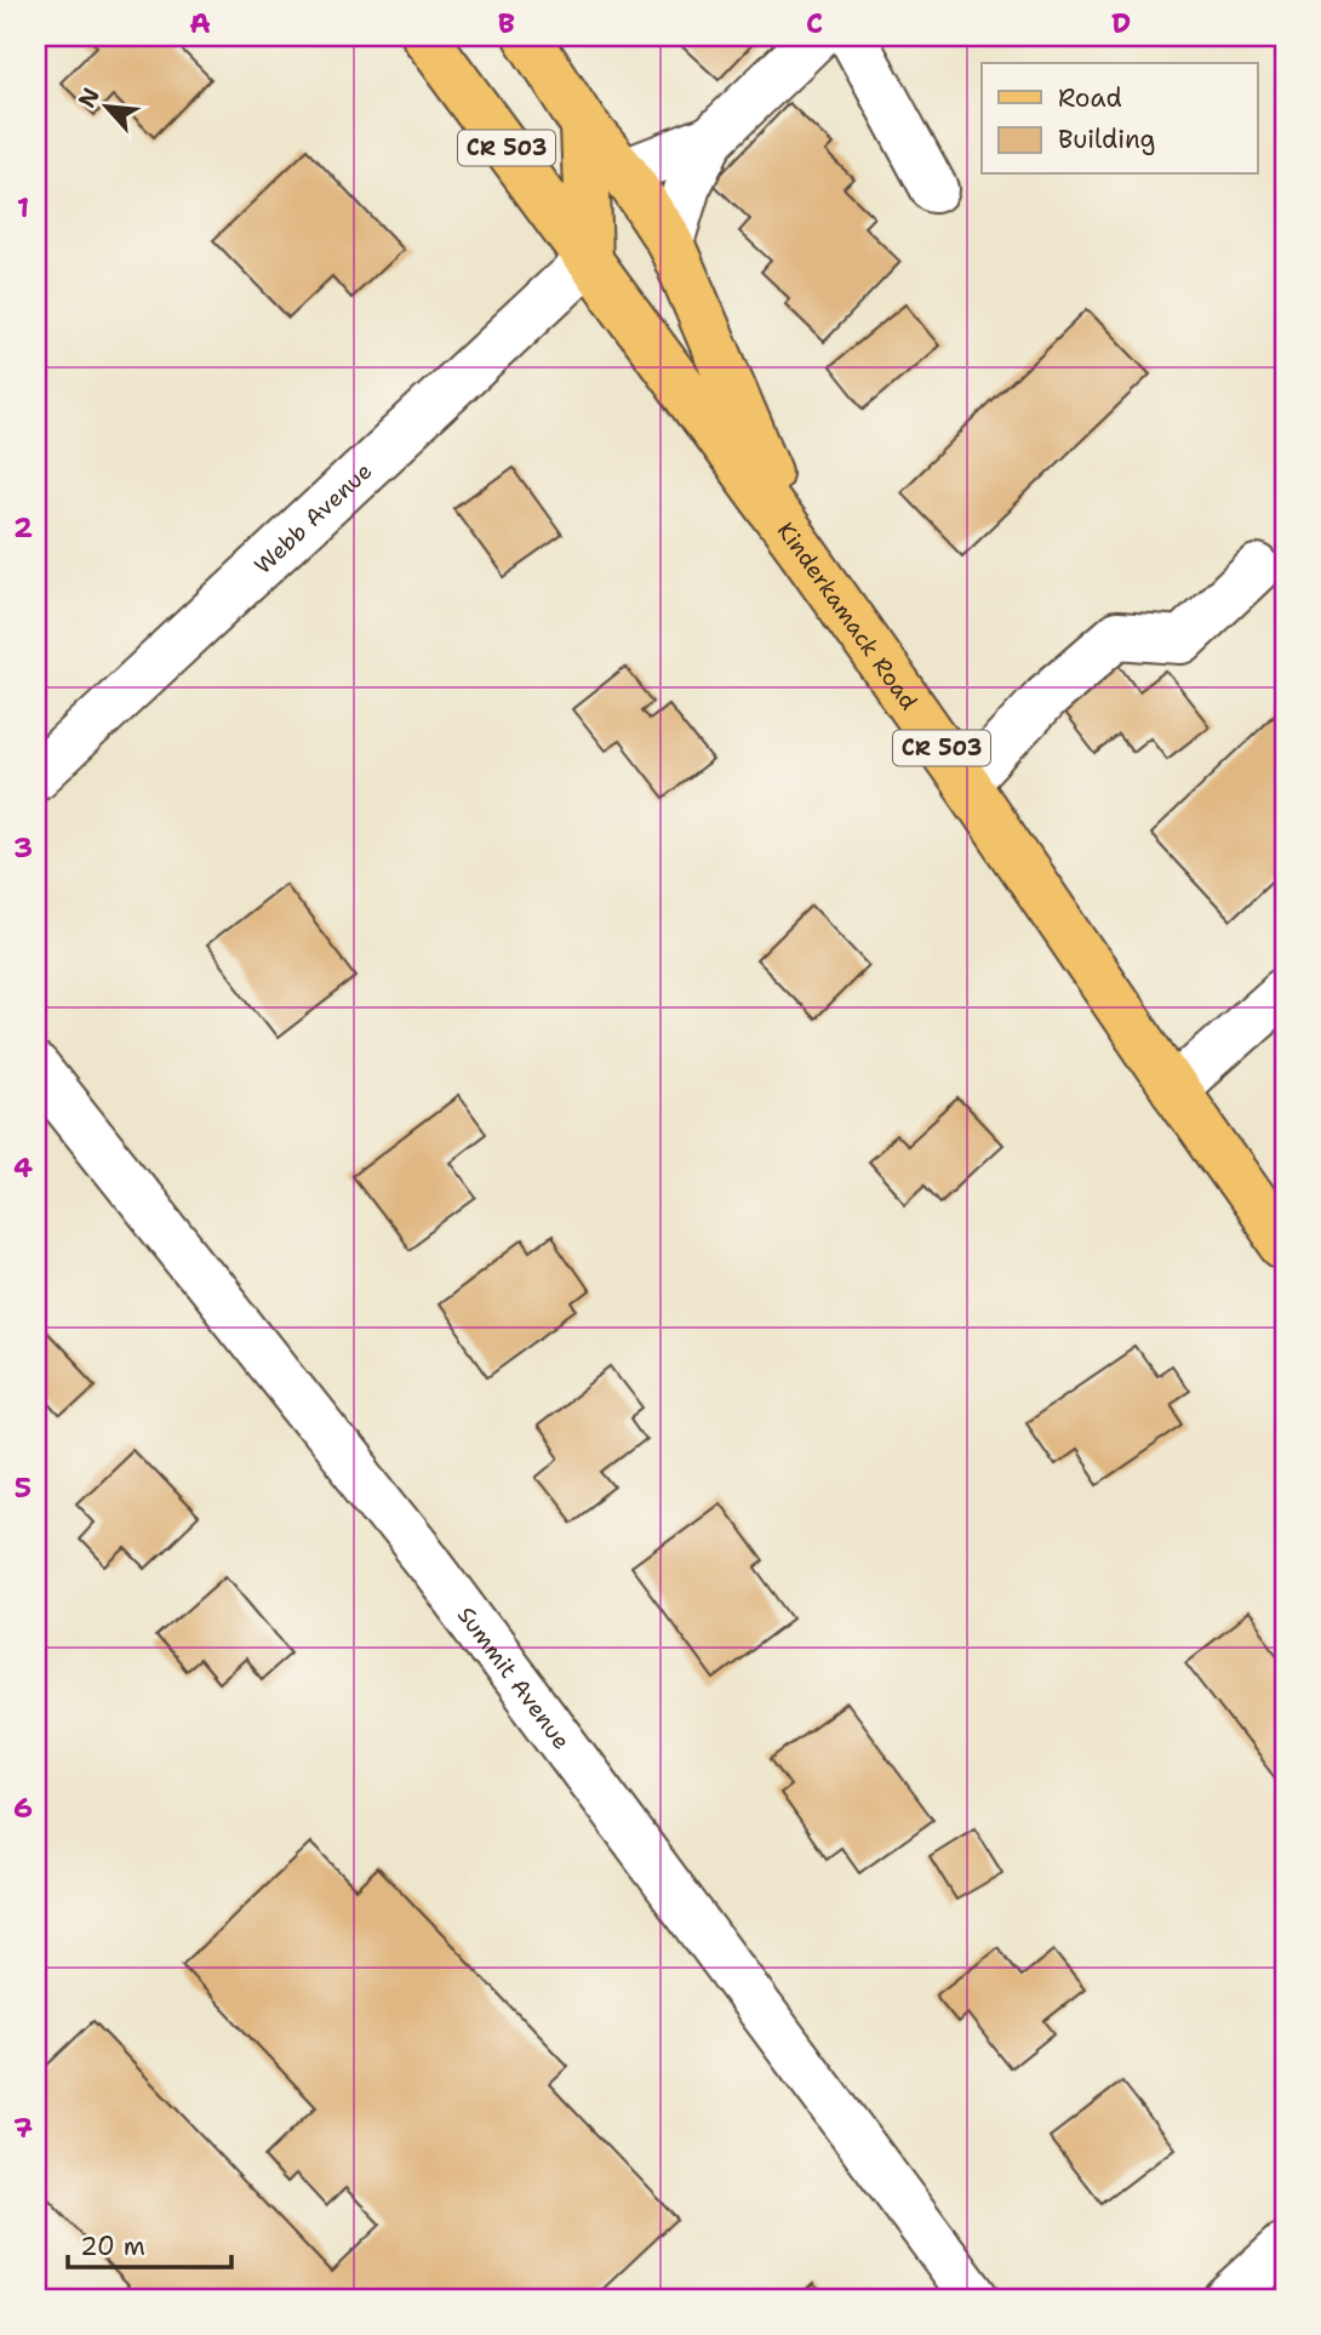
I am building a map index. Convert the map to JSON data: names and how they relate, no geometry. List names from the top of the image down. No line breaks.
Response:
{"streets":{"main road":["CR 503","Kinderkamack Road"],"street":["Webb Avenue","Summit Avenue"]},"crossings":[["Webb Avenue","Kinderkamack Road"]],"legend":["Road","Building"],"scale_bar":"20 m","north":"top left","grid":{"columns":["A","B","C","D"],"rows":["1","2","3","4","5","6","7"]}}
